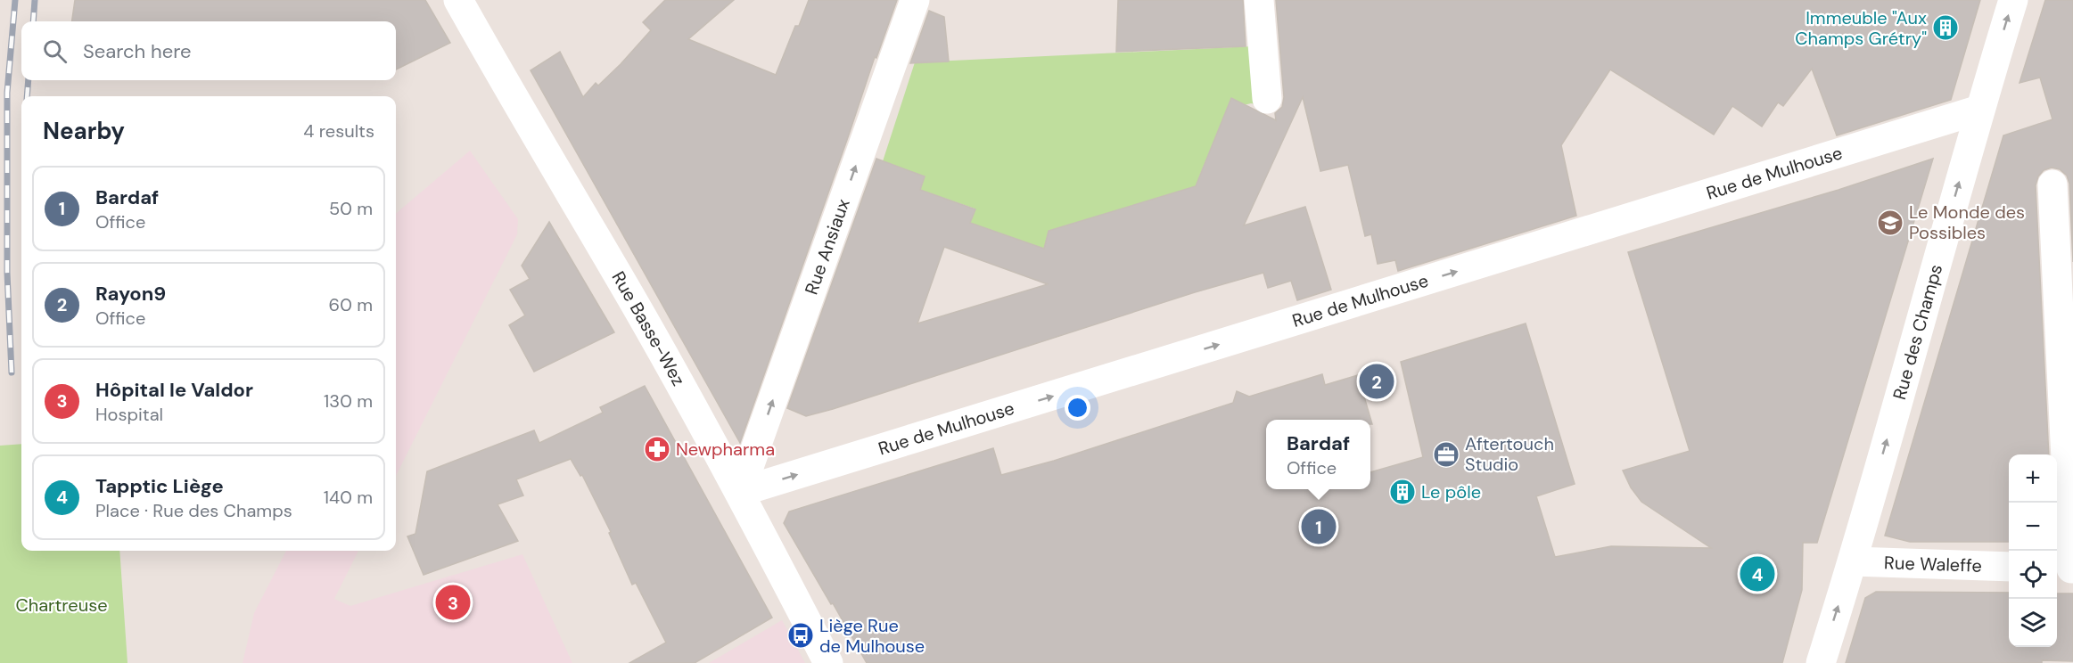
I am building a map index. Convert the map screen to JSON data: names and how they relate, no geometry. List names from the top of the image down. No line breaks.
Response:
{"streets":{"street":["Rue de Mulhouse","Rue Ansiaux","Rue Basse-Wez","Rue des Champs","Rue Waleffe"]},"crossings":[["Rue de Mulhouse","Rue Ansiaux"],["Rue de Mulhouse","Rue Basse-Wez"],["Rue de Mulhouse","Rue des Champs"],["Rue Ansiaux","Rue Basse-Wez"],["Rue des Champs","Rue Waleffe"]],"one_way":["Rue de Mulhouse","Rue Ansiaux"],"parks":["Chartreuse"],"places":{"building":["Immeuble \"Aux Champs Grétry\"","Le pôle"],"school or university":["Le Monde des Possibles"],"pharmacy":["Newpharma"],"office":["Aftertouch Studio"],"bus stop":["Liège Rue de Mulhouse"]},"page":{"search":"Search here","heading":["Nearby","4 results"],"list":[{"mark":"1","name":"Bardaf","note":"Office","value":"50 m"},{"mark":"2","name":"Rayon9","note":"Office","value":"60 m"},{"mark":"3","name":"Hôpital le Valdor","note":"Hospital","value":"130 m"},{"mark":"4","name":"Tapptic Liège","note":"Place · Rue des Champs","value":"140 m"}],"pins":["2","1","4","3"],"popup":["Bardaf","Office"],"map_buttons":["+","−"]}}
